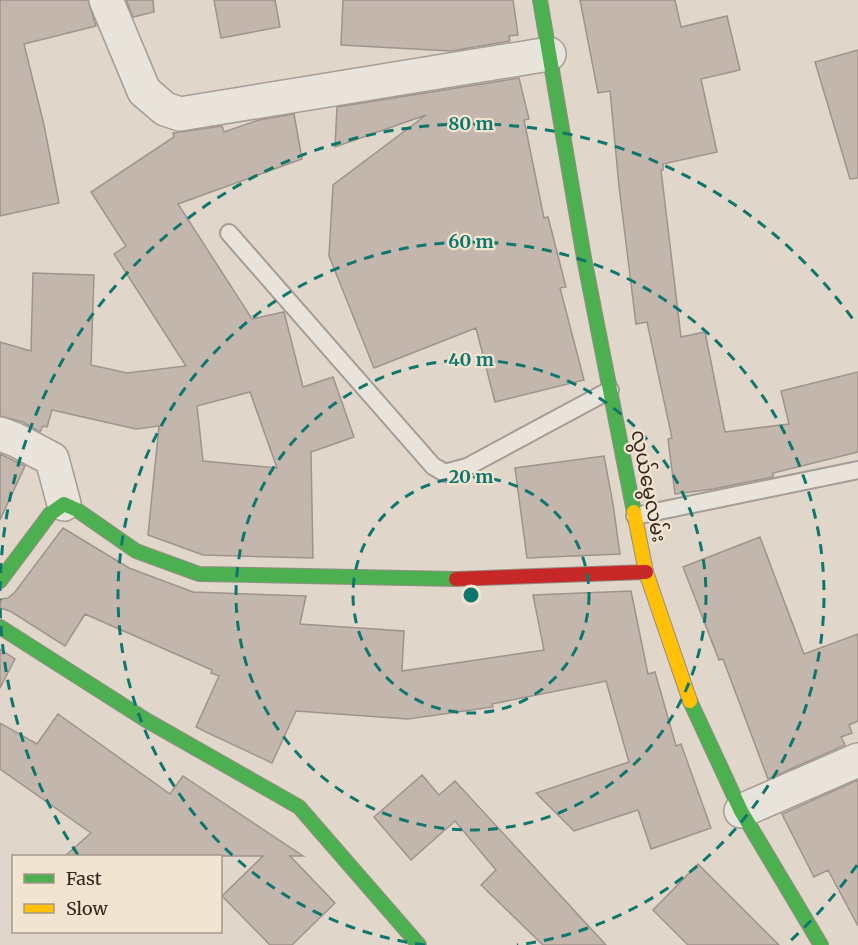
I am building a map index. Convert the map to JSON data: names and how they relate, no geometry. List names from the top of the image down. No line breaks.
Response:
{"streets":{"street":["လွယ်မွေလမ်း"]},"legend":["Fast","Slow"],"rings":["80 m","60 m","40 m","20 m"]}
